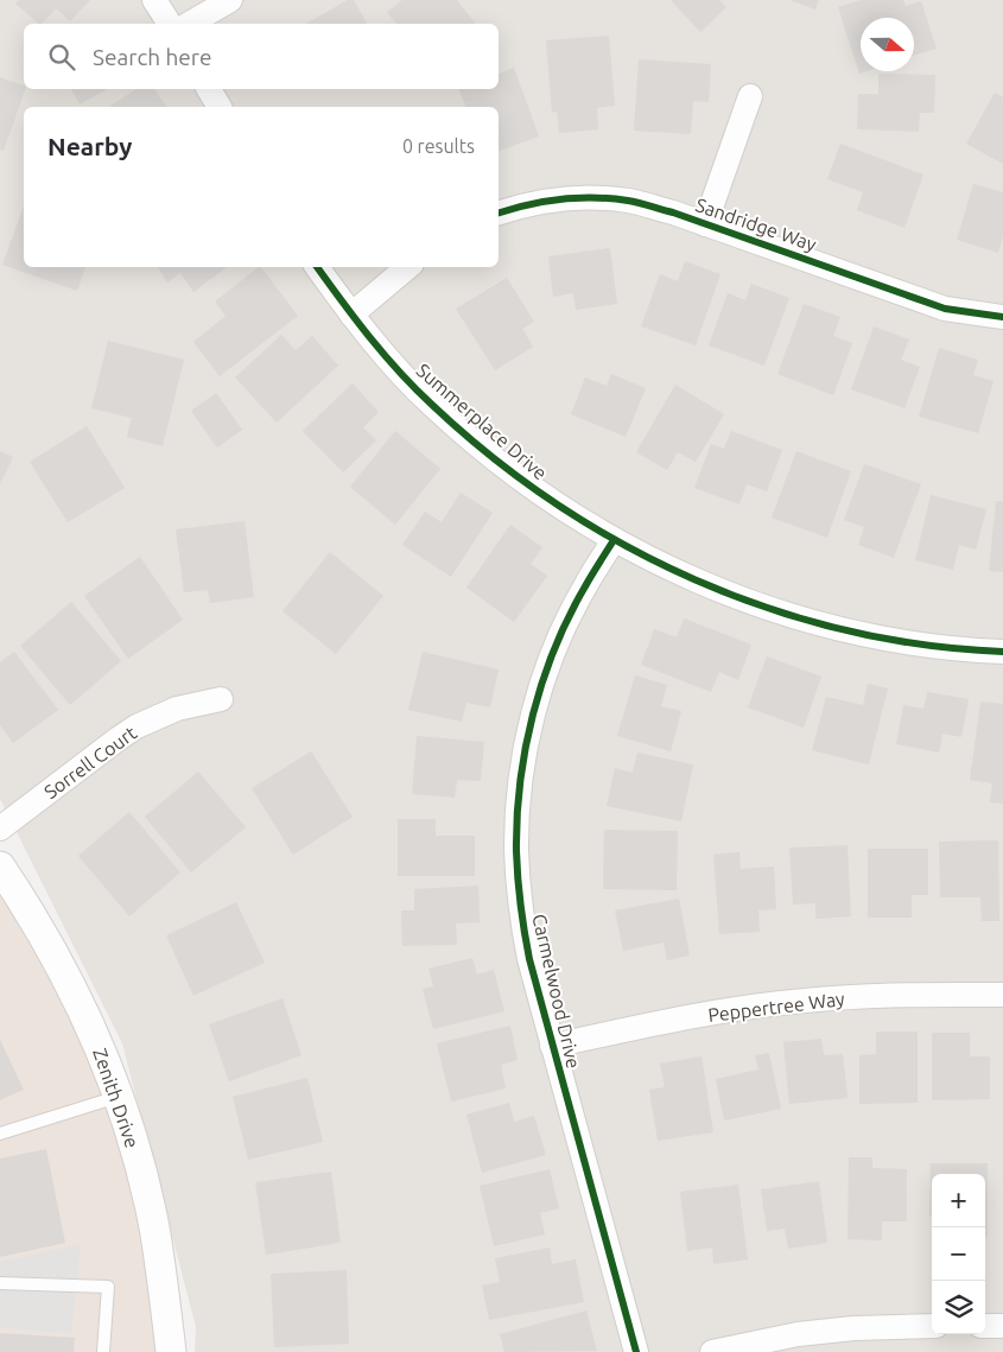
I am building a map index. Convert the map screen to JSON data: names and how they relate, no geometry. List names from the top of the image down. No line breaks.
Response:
{"streets":{"street":["Sandridge Way","Summerplace Drive","Sorrell Court","Carmelwood Drive","Peppertree Way","Zenith Drive"]},"crossings":[["Summerplace Drive","Carmelwood Drive"],["Carmelwood Drive","Peppertree Way"]],"north":"right","page":{"search":"Search here","heading":["Nearby","0 results"],"map_buttons":["+","−"]}}
